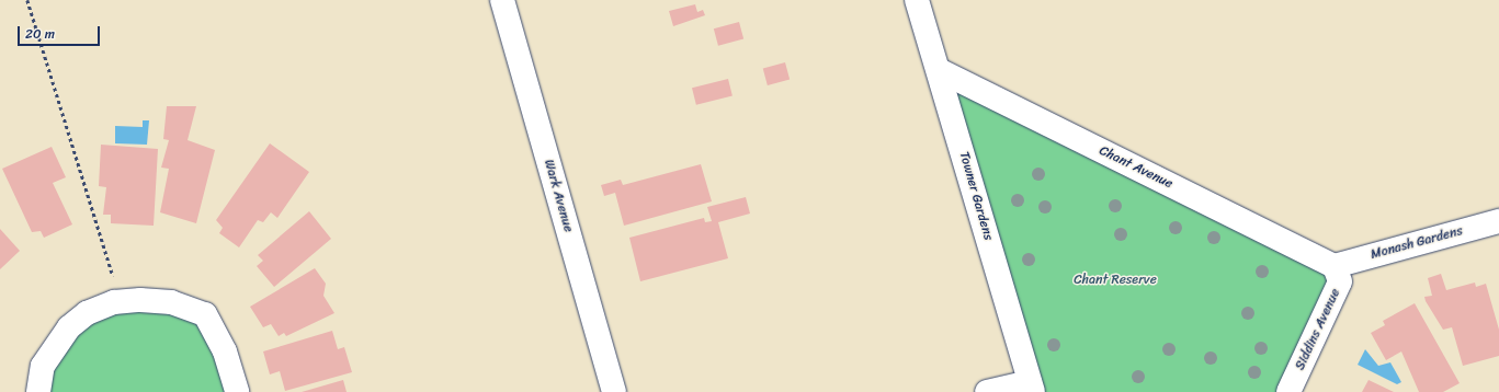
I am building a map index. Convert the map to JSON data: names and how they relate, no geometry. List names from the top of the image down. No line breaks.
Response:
{"streets":{"street":["Chant Avenue","Wark Avenue","Towner Gardens","Monash Gardens","Siddins Avenue"]},"crossings":[["Chant Avenue","Towner Gardens"],["Chant Avenue","Monash Gardens"],["Chant Avenue","Siddins Avenue"],["Monash Gardens","Siddins Avenue"]],"parks":["Chant Reserve"],"scale_bar":"20 m"}
